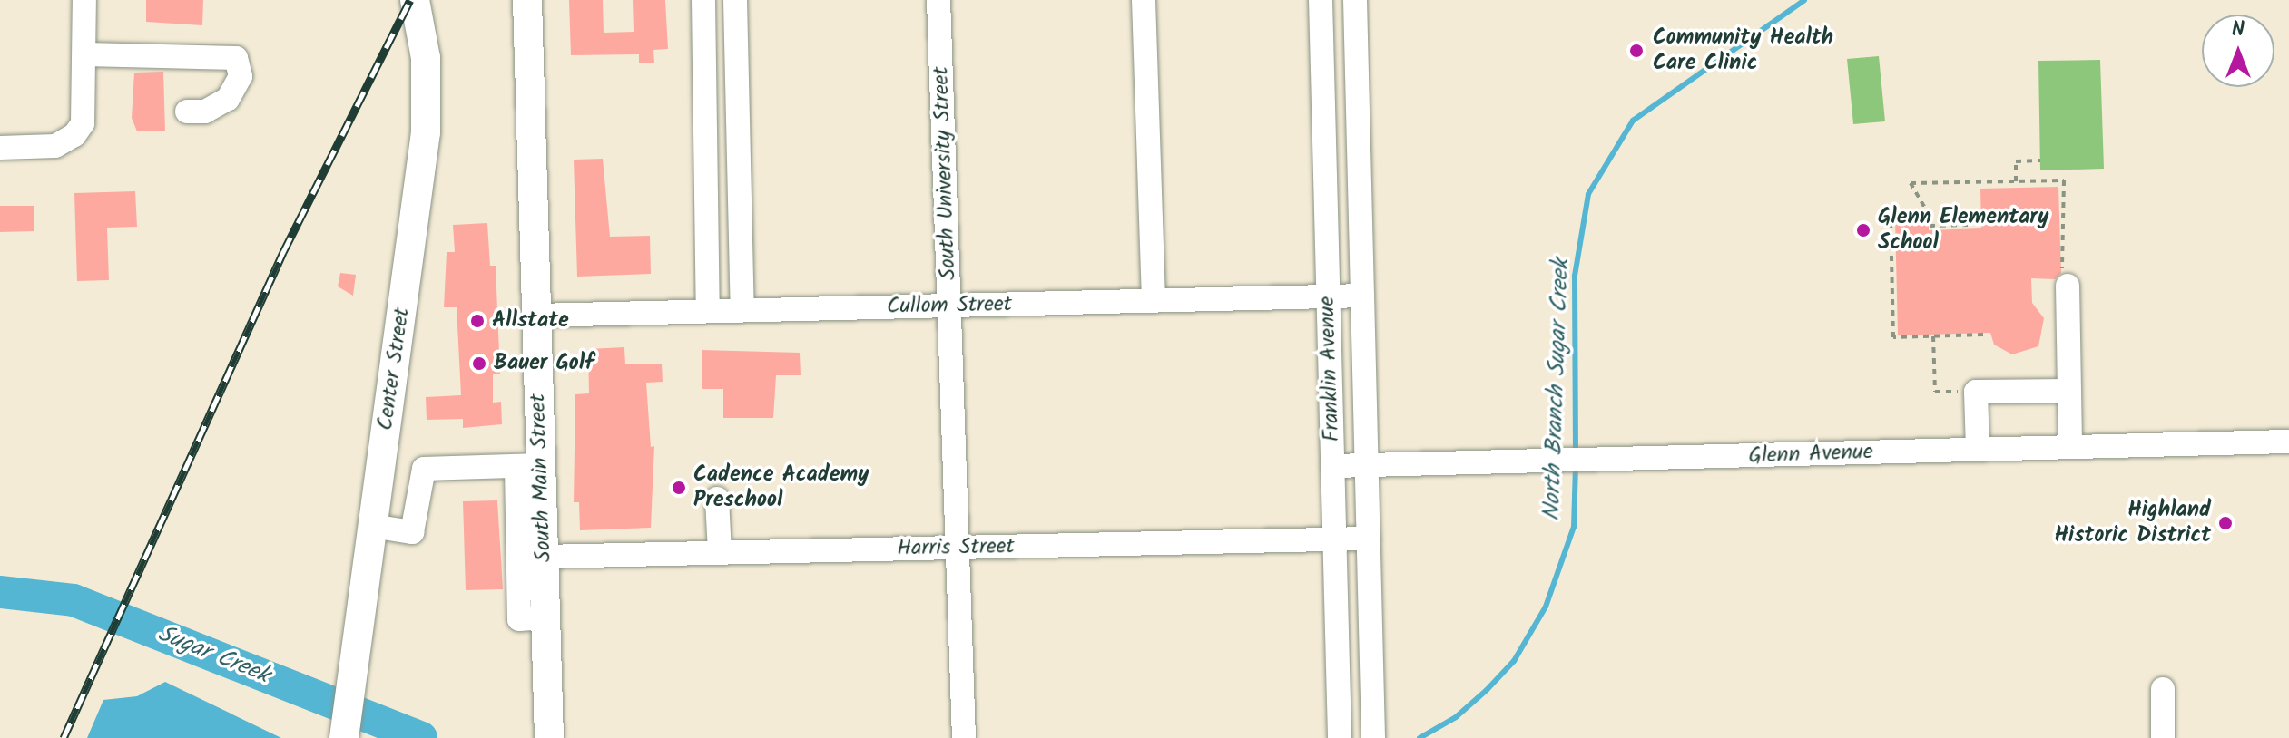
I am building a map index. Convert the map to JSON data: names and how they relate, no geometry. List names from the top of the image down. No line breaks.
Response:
{"streets":{"main road":["Center Street","South Main Street"],"street":["South University Street","Cullom Street","Franklin Avenue","Glenn Avenue","Harris Street"]},"crossings":[["South University Street","Cullom Street"],["South University Street","Harris Street"],["Cullom Street","Franklin Avenue"],["Cullom Street","South Main Street"],["Franklin Avenue","Glenn Avenue"],["Franklin Avenue","Harris Street"],["South Main Street","Harris Street"]],"water":["North Branch Sugar Creek","Sugar Creek"],"places":["Community Health Care Clinic","Glenn Elementary School","Allstate","Bauer Golf","Cadence Academy Preschool","Highland Historic District"],"north":"top"}
